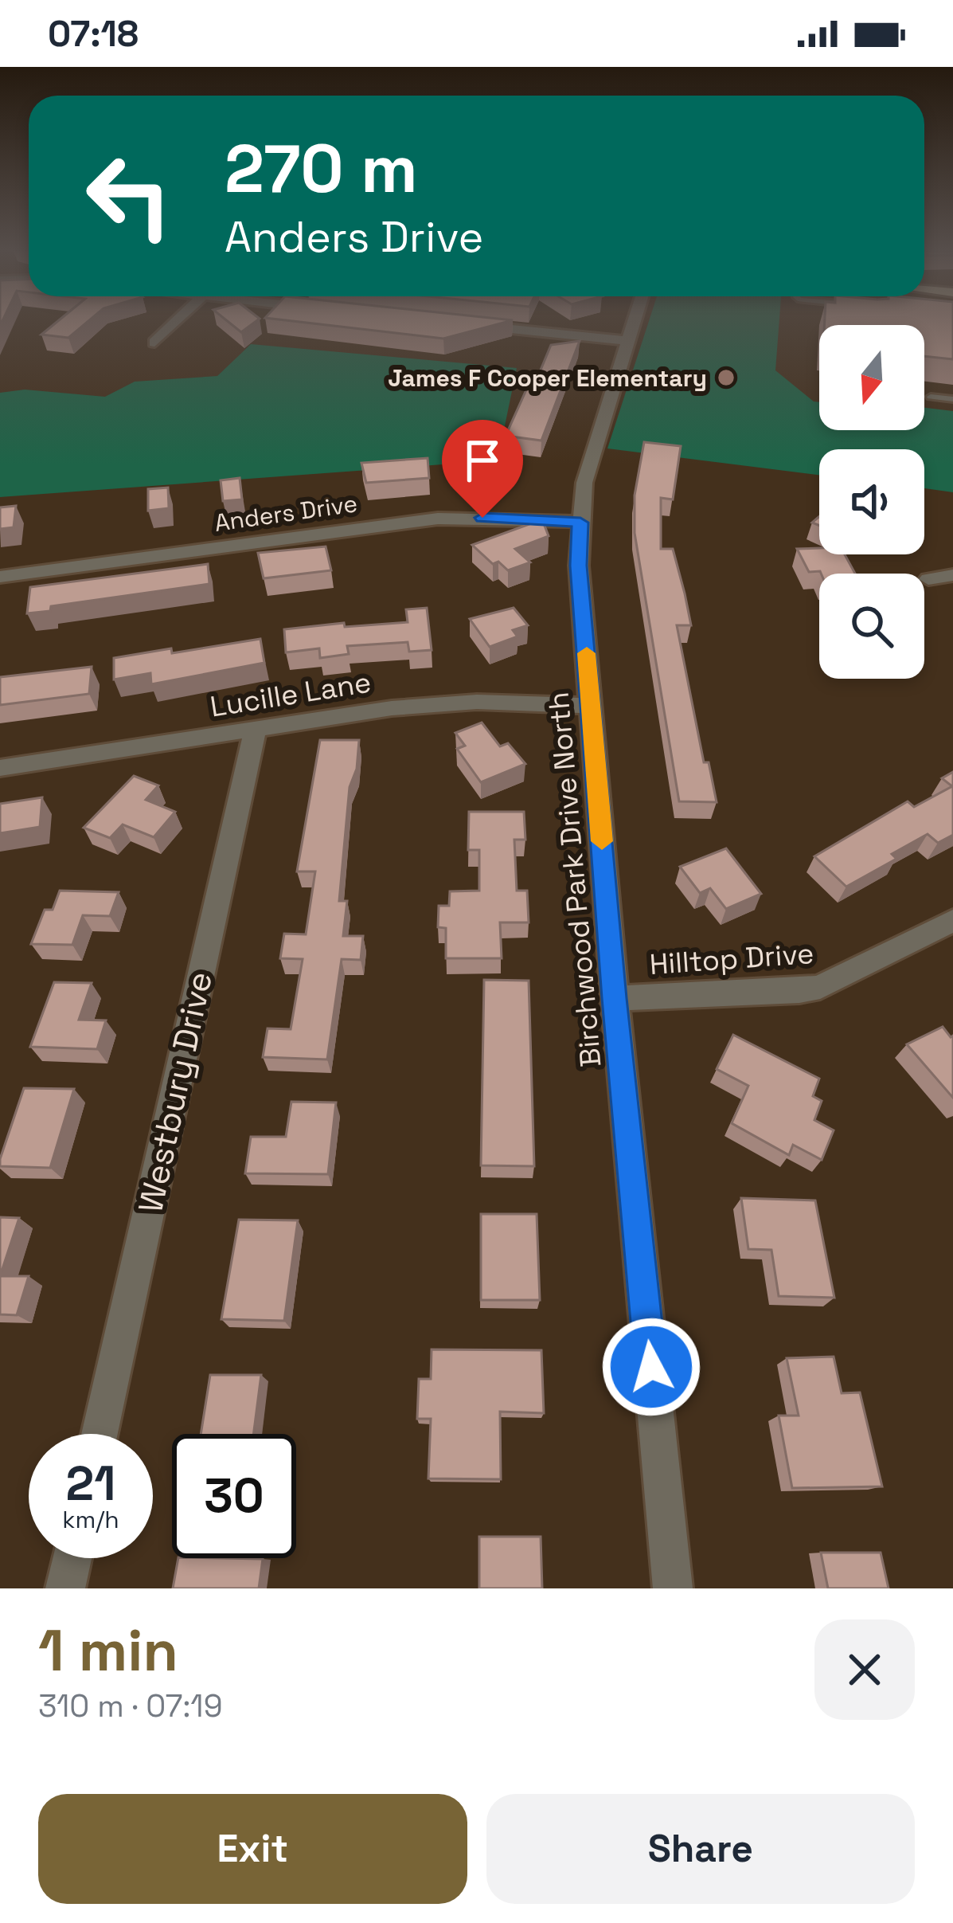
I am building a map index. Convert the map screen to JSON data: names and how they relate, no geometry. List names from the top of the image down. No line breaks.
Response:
{"streets":{"street":["Anders Drive","Lucille Lane","Birchwood Park Drive North","Hilltop Drive","Westbury Drive"]},"crossings":[["Anders Drive","Birchwood Park Drive North"],["Lucille Lane","Birchwood Park Drive North"],["Lucille Lane","Westbury Drive"],["Birchwood Park Drive North","Hilltop Drive"]],"places":["James F Cooper Elementary"],"north":"bottom","page":{"status":"07:18","turn":["270 m","Anders Drive"],"speed":"21 km/h","limit":"30","heading":["1 min","310 m · 07:19"],"buttons":["Exit","Share"]}}
